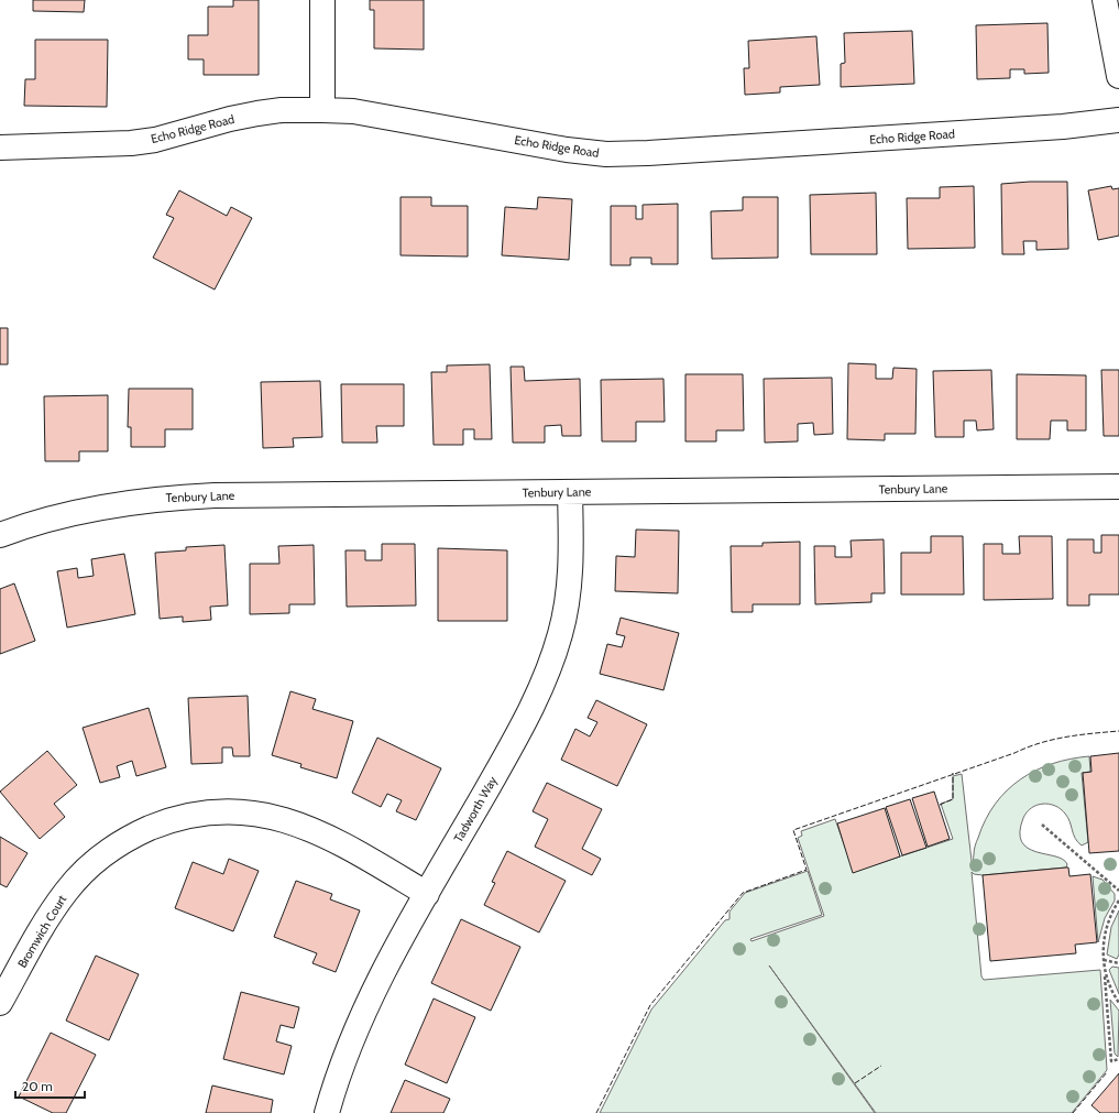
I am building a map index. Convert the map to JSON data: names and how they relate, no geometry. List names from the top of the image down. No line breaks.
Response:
{"streets":{"street":["Echo Ridge Road","Tenbury Lane","Tadworth Way","Bromwich Court"]},"crossings":[["Tenbury Lane","Tadworth Way"],["Tadworth Way","Bromwich Court"]],"scale_bar":"20 m"}
